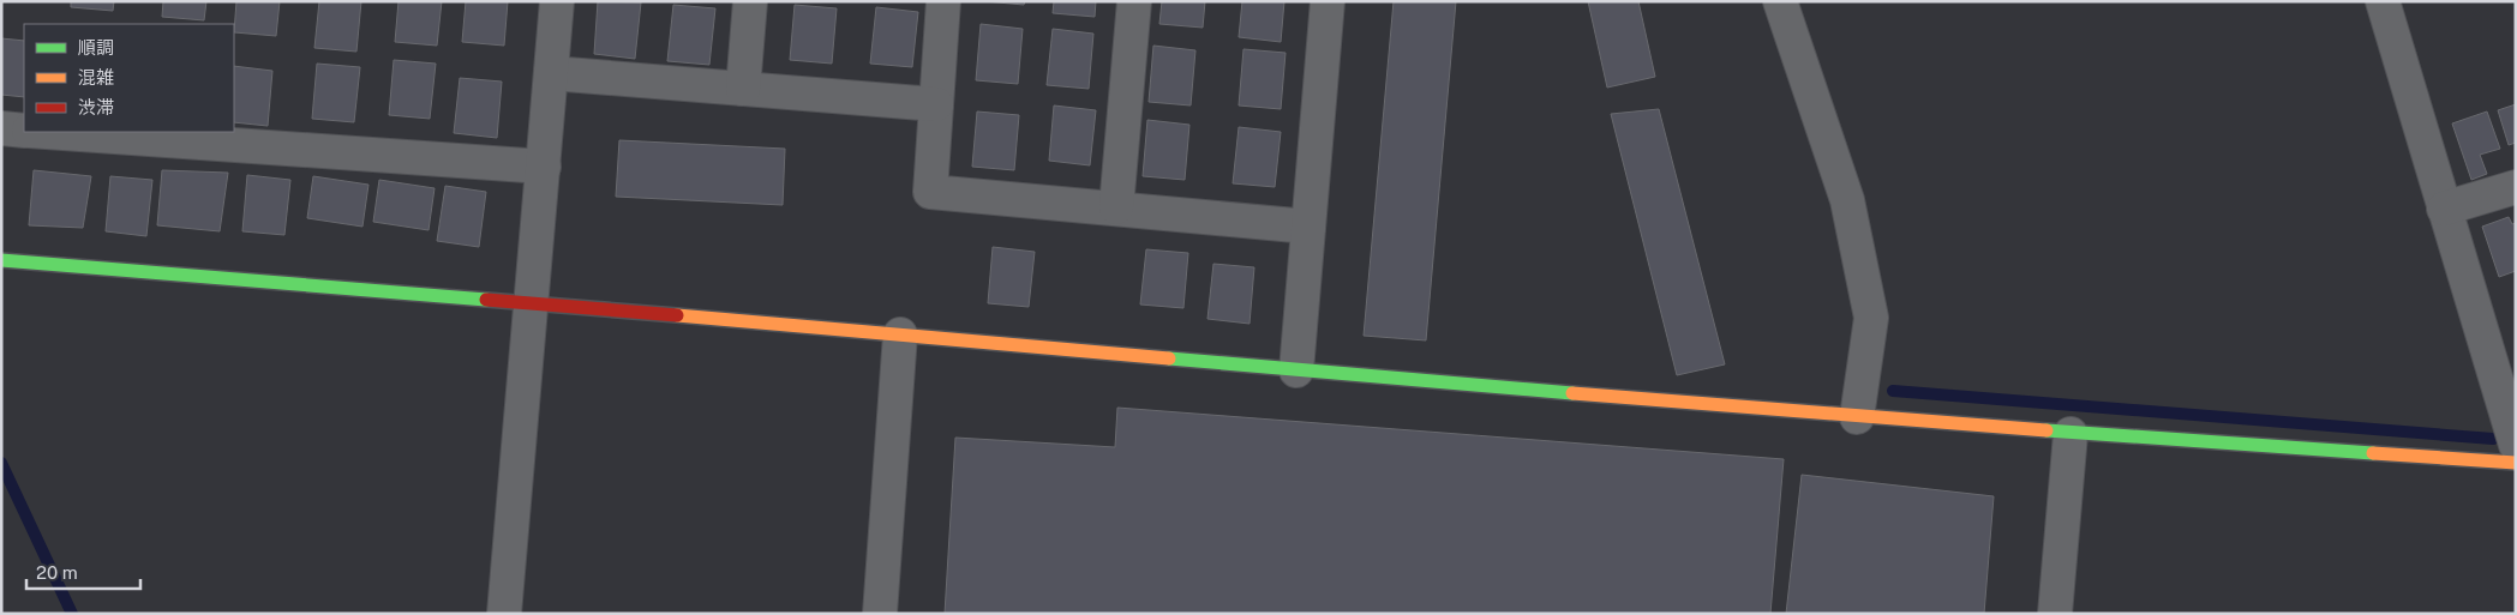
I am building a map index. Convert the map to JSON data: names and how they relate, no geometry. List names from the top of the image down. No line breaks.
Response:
{"legend":["順調","混雑","渋滞"],"scale_bar":"20 m"}
